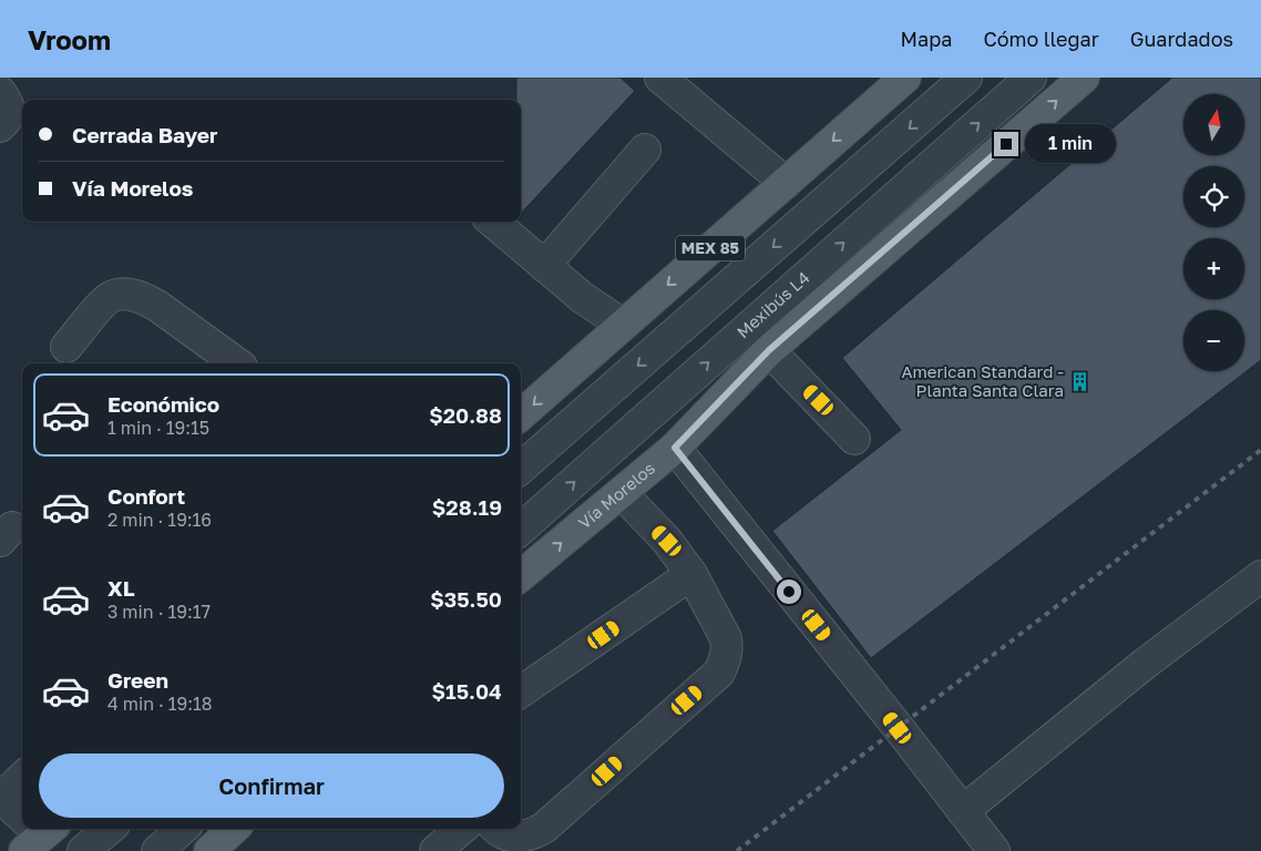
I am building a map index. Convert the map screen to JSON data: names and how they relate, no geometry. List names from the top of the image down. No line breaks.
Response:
{"streets":{"main road":["MEX 85","Vía Morelos"],"lane":["Mexibús L4"]},"places":{"building":["American Standard - Planta Santa Clara"]},"north":"top","page":{"header":"Vroom","nav":["Mapa","Cómo llegar","Guardados"],"map_buttons":["+","−"],"banner":["Cerrada Bayer","Vía Morelos"],"bubble":"1 min","list":[{"name":"Económico","note":"1 min · 19:15","value":"$20.88"},{"name":"Confort","note":"2 min · 19:16","value":"$28.19"},{"name":"XL","note":"3 min · 19:17","value":"$35.50"},{"name":"Green","note":"4 min · 19:18","value":"$15.04"}],"buttons":"Confirmar"}}
